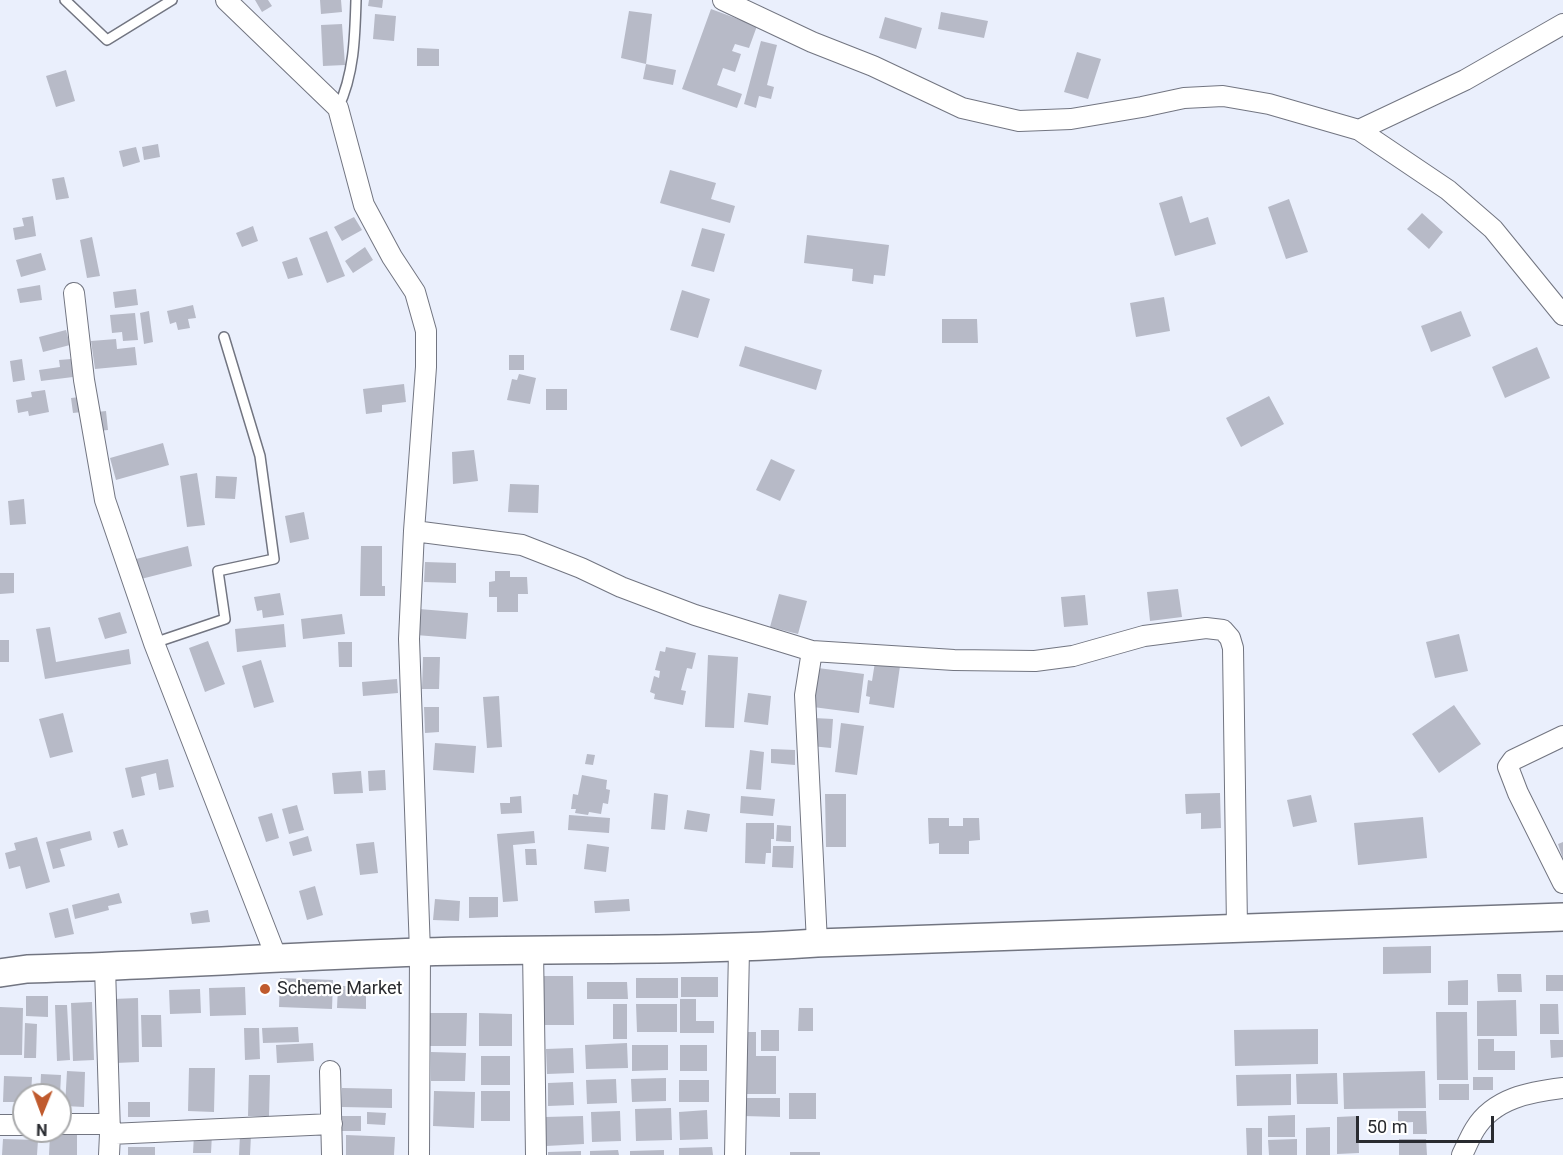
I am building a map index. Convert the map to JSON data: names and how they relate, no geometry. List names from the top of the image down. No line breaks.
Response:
{"places":["Scheme Market"],"scale_bar":"50 m","north":"bottom"}
